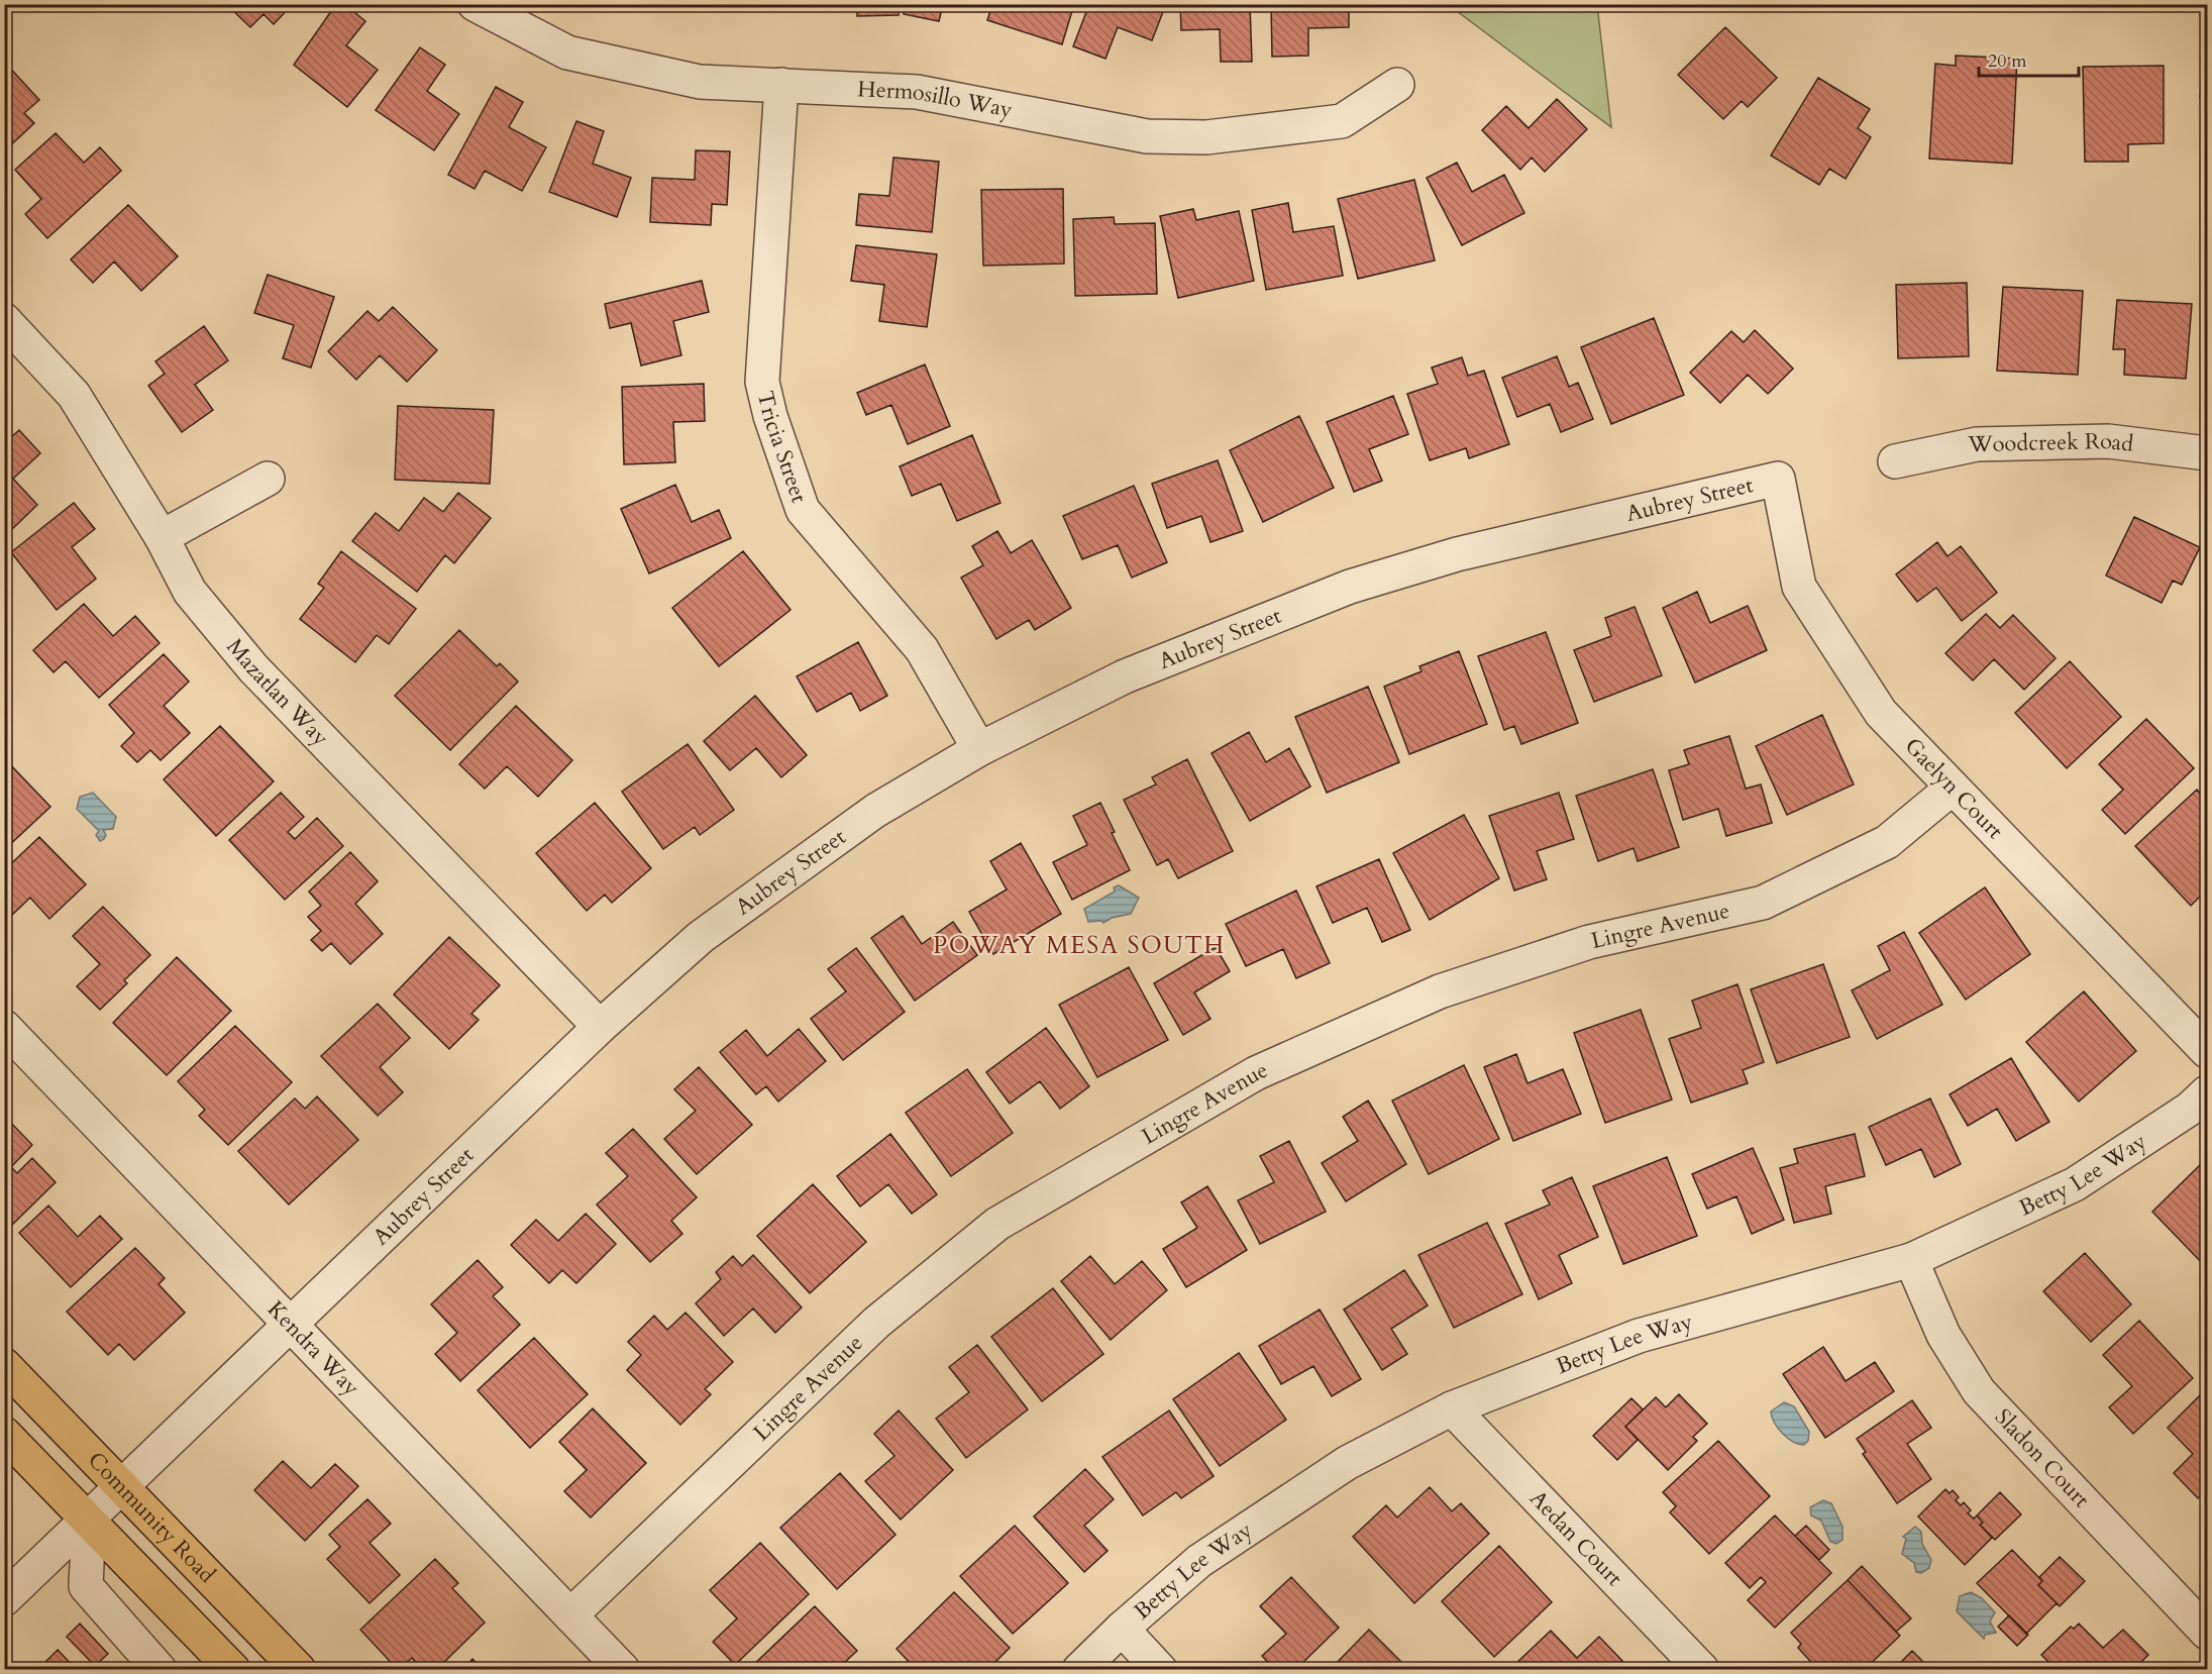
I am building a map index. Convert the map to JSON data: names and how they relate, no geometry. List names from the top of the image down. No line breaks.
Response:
{"streets":{"main road":["Community Road"],"street":["Hermosillo Way","Tricia Street","Woodcreek Road","Aubrey Street","Mazatlan Way","Gaelyn Court","Lingre Avenue","Betty Lee Way","Kendra Way","Sladon Court","Aedan Court"]},"crossings":[["Hermosillo Way","Tricia Street"],["Tricia Street","Aubrey Street"],["Aubrey Street","Mazatlan Way"],["Aubrey Street","Gaelyn Court"],["Aubrey Street","Kendra Way"],["Aubrey Street","Community Road"],["Gaelyn Court","Lingre Avenue"],["Lingre Avenue","Kendra Way"],["Betty Lee Way","Sladon Court"],["Betty Lee Way","Aedan Court"]],"districts":["POWAY MESA SOUTH"],"scale_bar":"20 m"}
